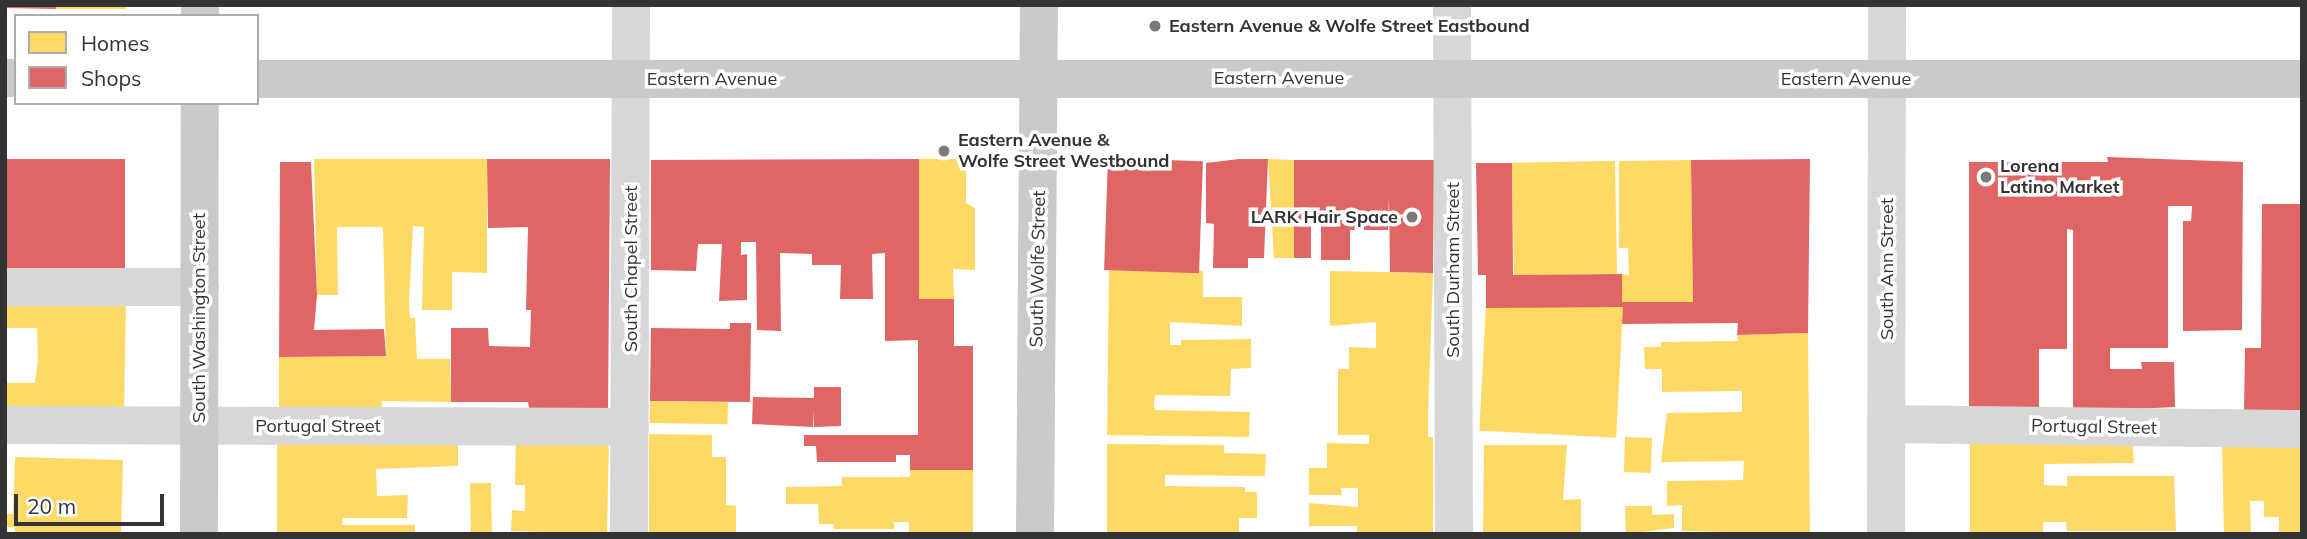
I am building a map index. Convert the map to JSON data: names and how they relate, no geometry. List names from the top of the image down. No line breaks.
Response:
{"streets":{"main road":["Eastern Avenue","South Wolfe Street","South Washington Street"],"street":["South Chapel Street","South Ann Street","South Durham Street","Portugal Street"]},"crossings":[["Eastern Avenue","South Chapel Street"],["Eastern Avenue","South Wolfe Street"],["Eastern Avenue","South Ann Street"],["Eastern Avenue","South Durham Street"],["South Chapel Street","Portugal Street"],["South Ann Street","Portugal Street"],["South Washington Street","Portugal Street"]],"places":["Eastern Avenue & Wolfe Street Eastbound","Eastern Avenue & Wolfe Street Westbound","Lorena Latino Market","LARK Hair Space"],"legend":["Homes","Shops"],"scale_bar":"20 m"}
